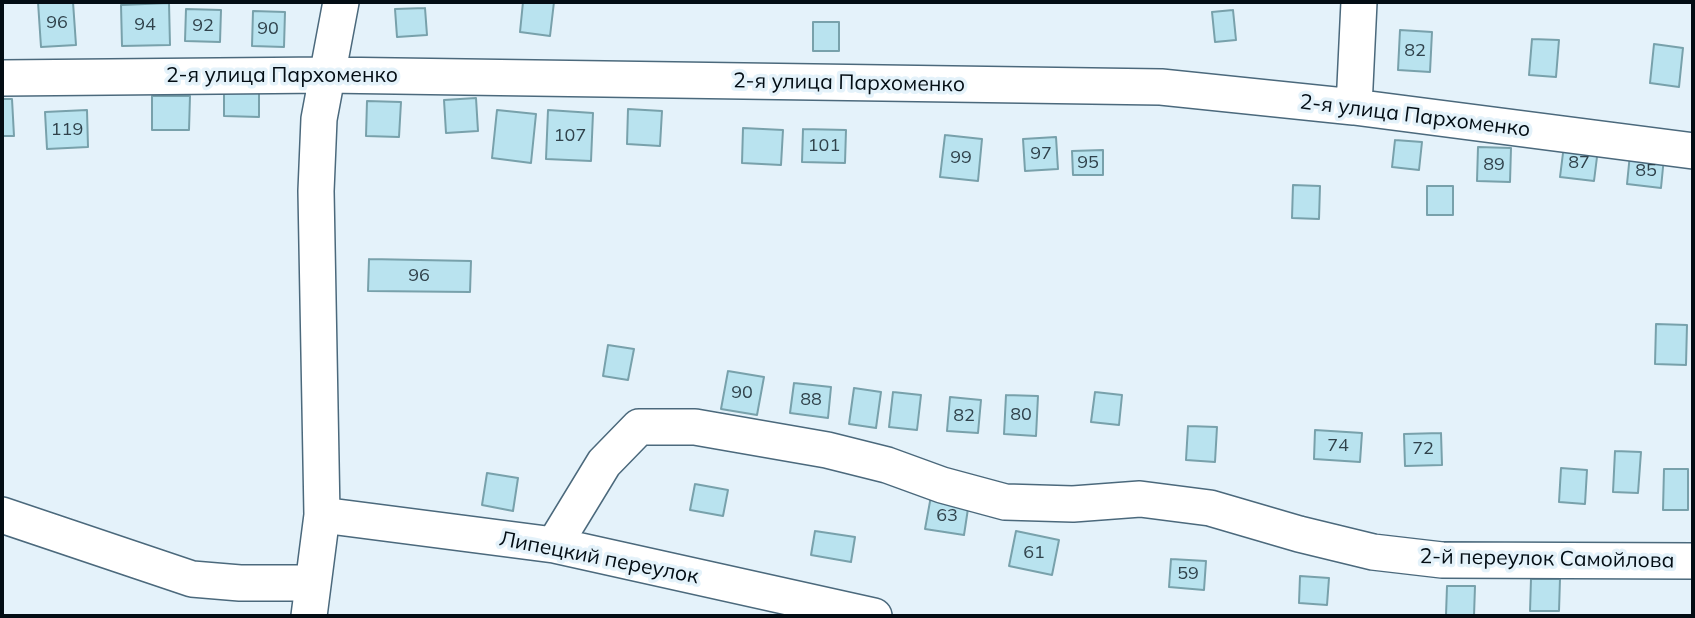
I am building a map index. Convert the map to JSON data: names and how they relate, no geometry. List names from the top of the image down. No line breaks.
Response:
{"streets":{"street":["2-я улица Пархоменко","Липецкий переулок","2-й переулок Самойлова"]},"crossings":[["Липецкий переулок","2-й переулок Самойлова"]],"house_numbers":["96","94","92","90","82","119","107","101","97","99","95","87","89","85","96","90","88","80","82","74","72","63","61","59"]}
